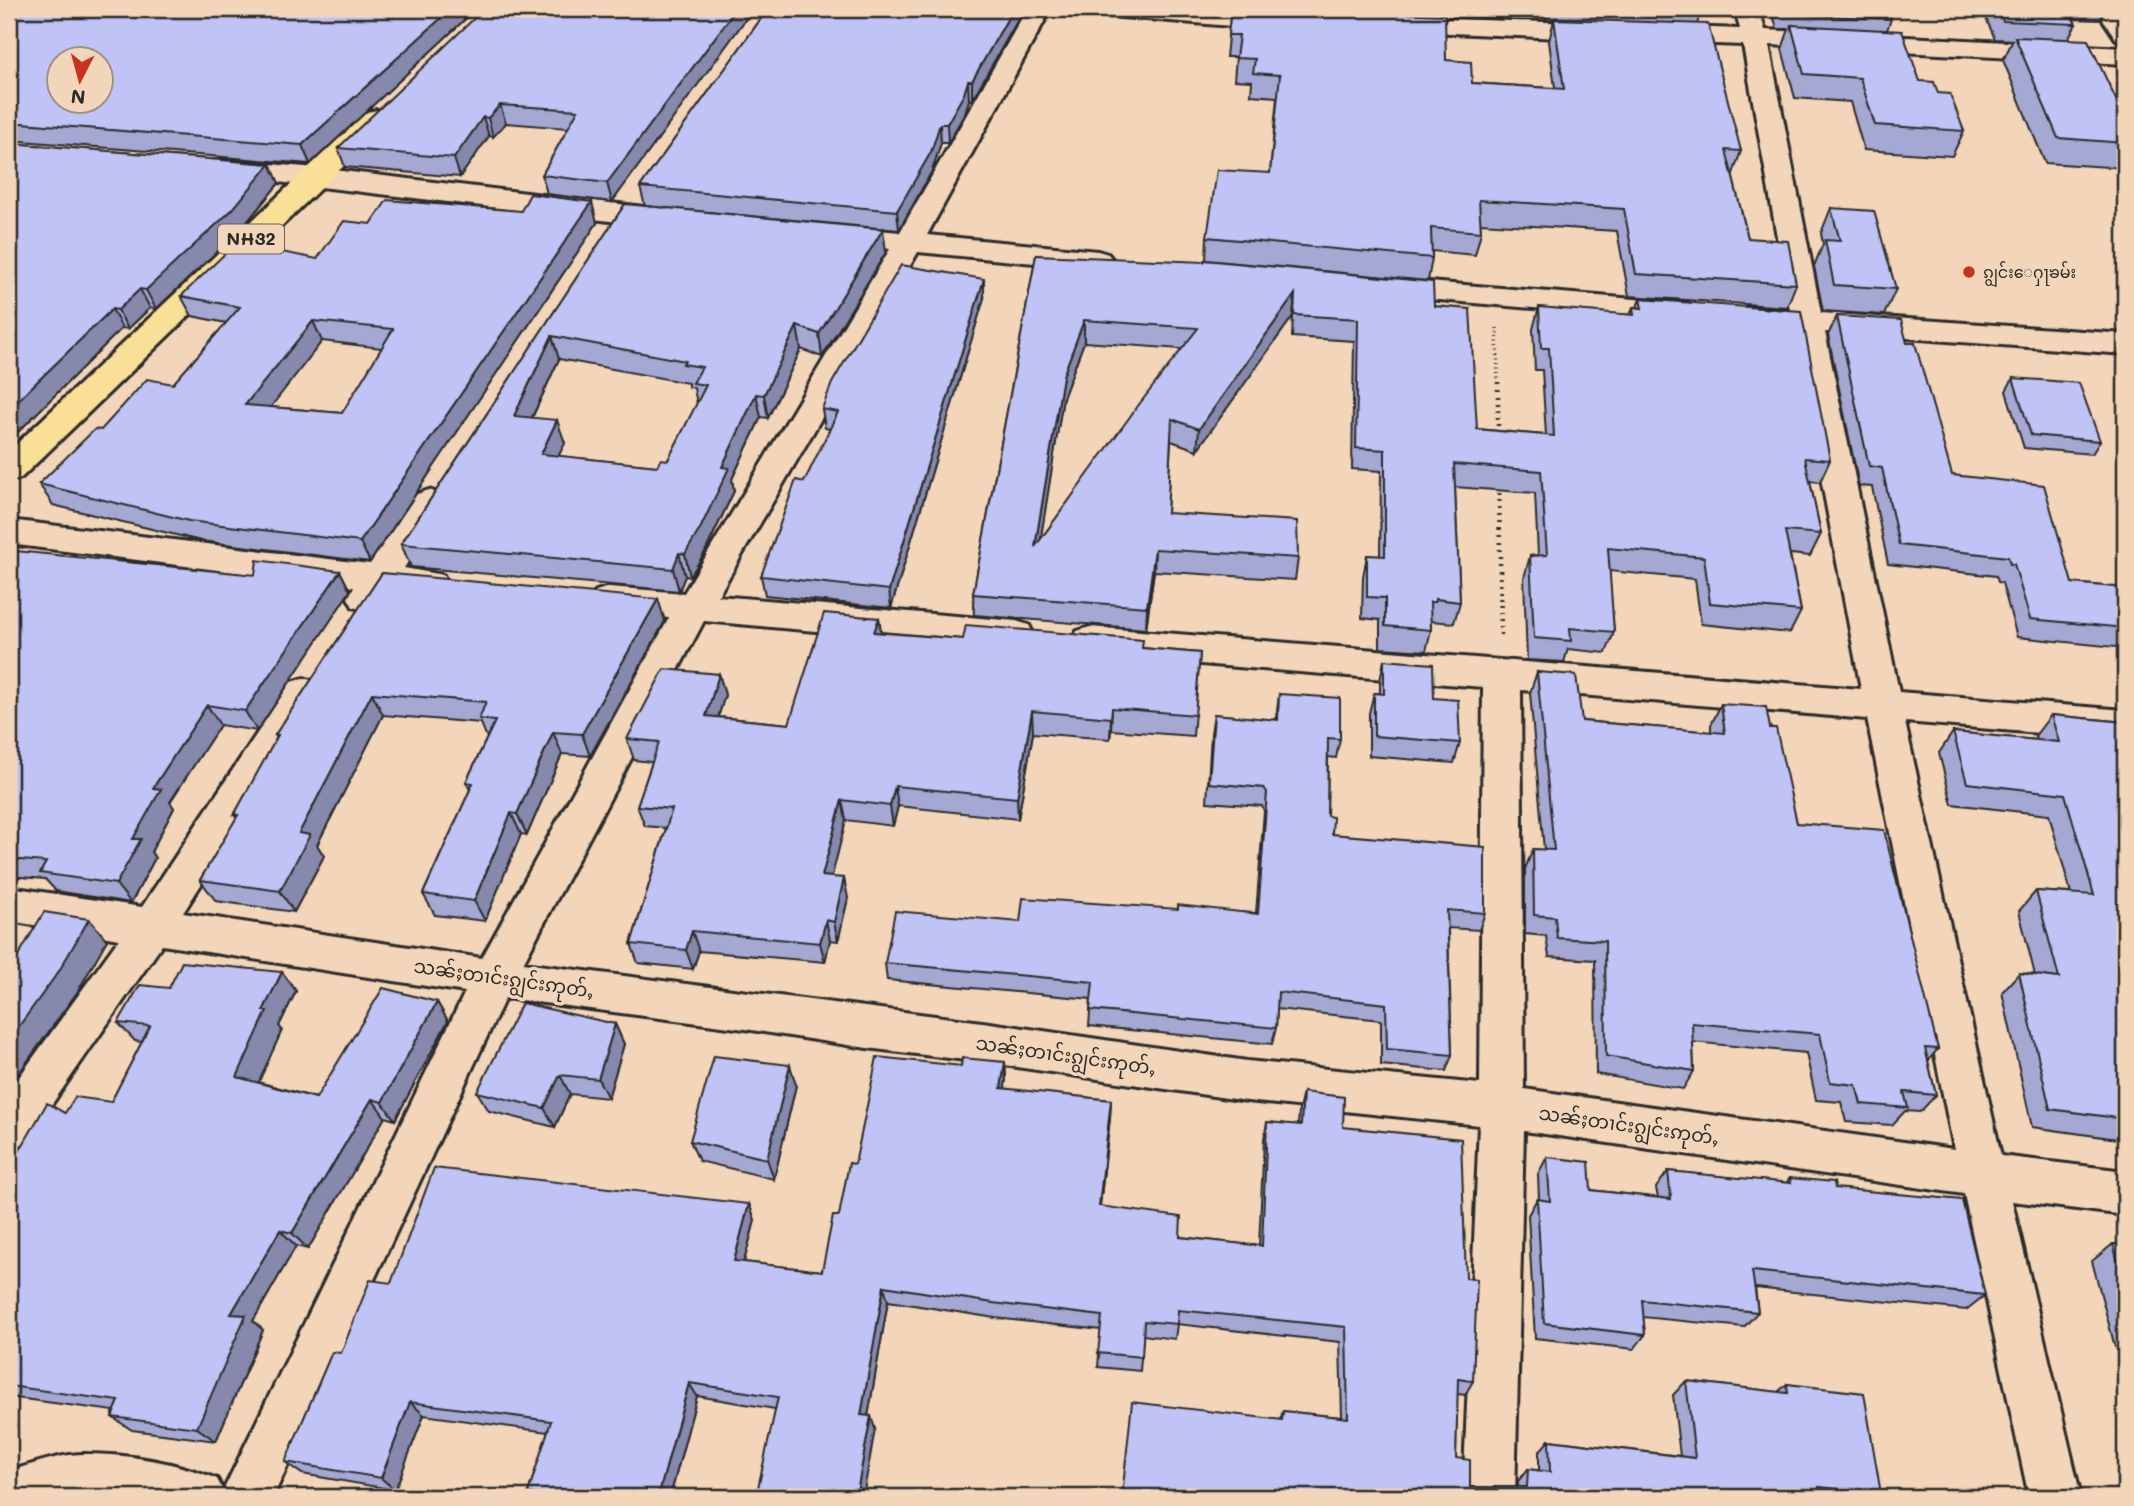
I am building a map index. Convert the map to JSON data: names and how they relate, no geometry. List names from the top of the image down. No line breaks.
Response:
{"streets":{"highway":["NH32"],"street":["သၼ်ႈတၢင်းၵျွင်းဢုတ်ႇ"]},"places":["ၵျွင်းေႁႃၶမ်း"],"north":"bottom"}
